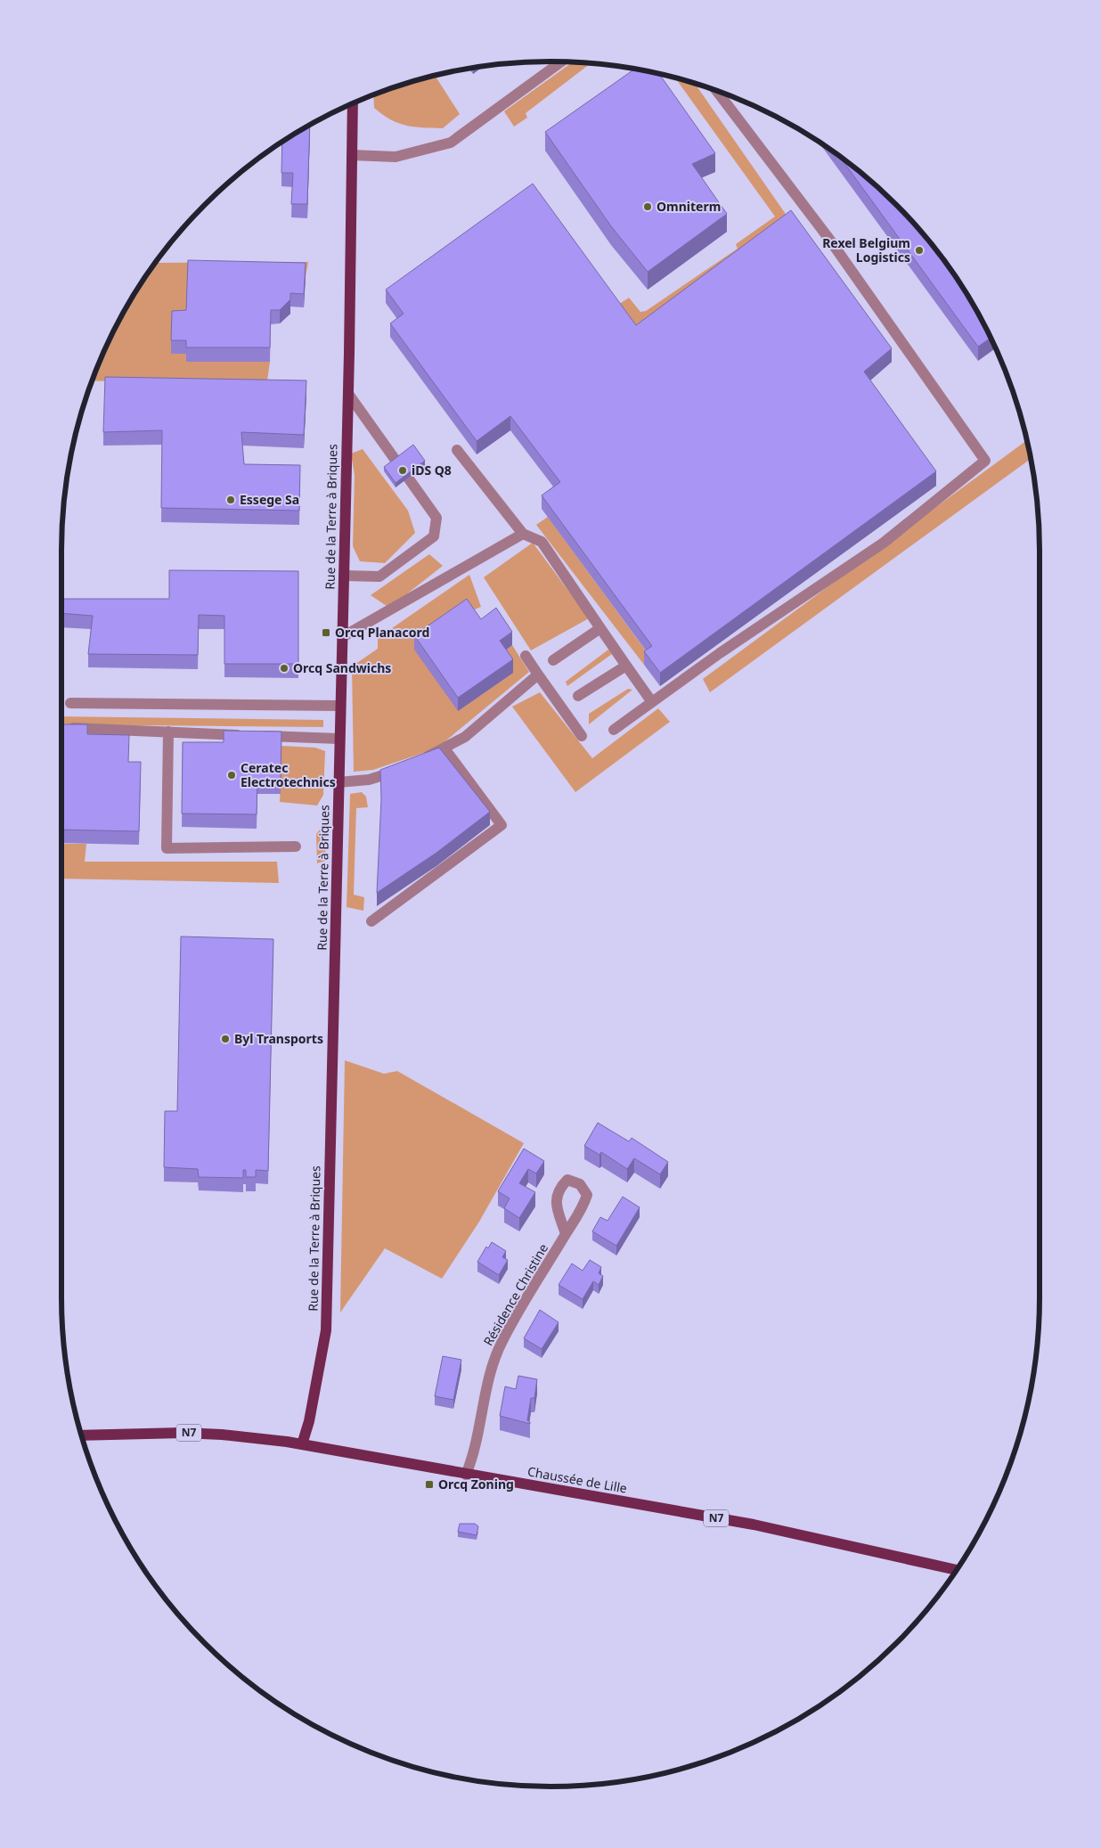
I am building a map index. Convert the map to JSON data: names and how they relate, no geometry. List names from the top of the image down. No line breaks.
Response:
{"streets":{"main road":["Rue de la Terre à Briques","N7","Chaussée de Lille"],"street":["Résidence Christine"]},"crossings":[["Rue de la Terre à Briques","Chaussée de Lille"],["Résidence Christine","Chaussée de Lille"]],"places":{"other":["Omniterm","Rexel Belgium Logistics","iDS Q8","Essege Sa","Orcq Sandwichs","Ceratec Electrotechnics","Byl Transports"],"transit":["Orcq Planacord","Orcq Zoning"]}}
